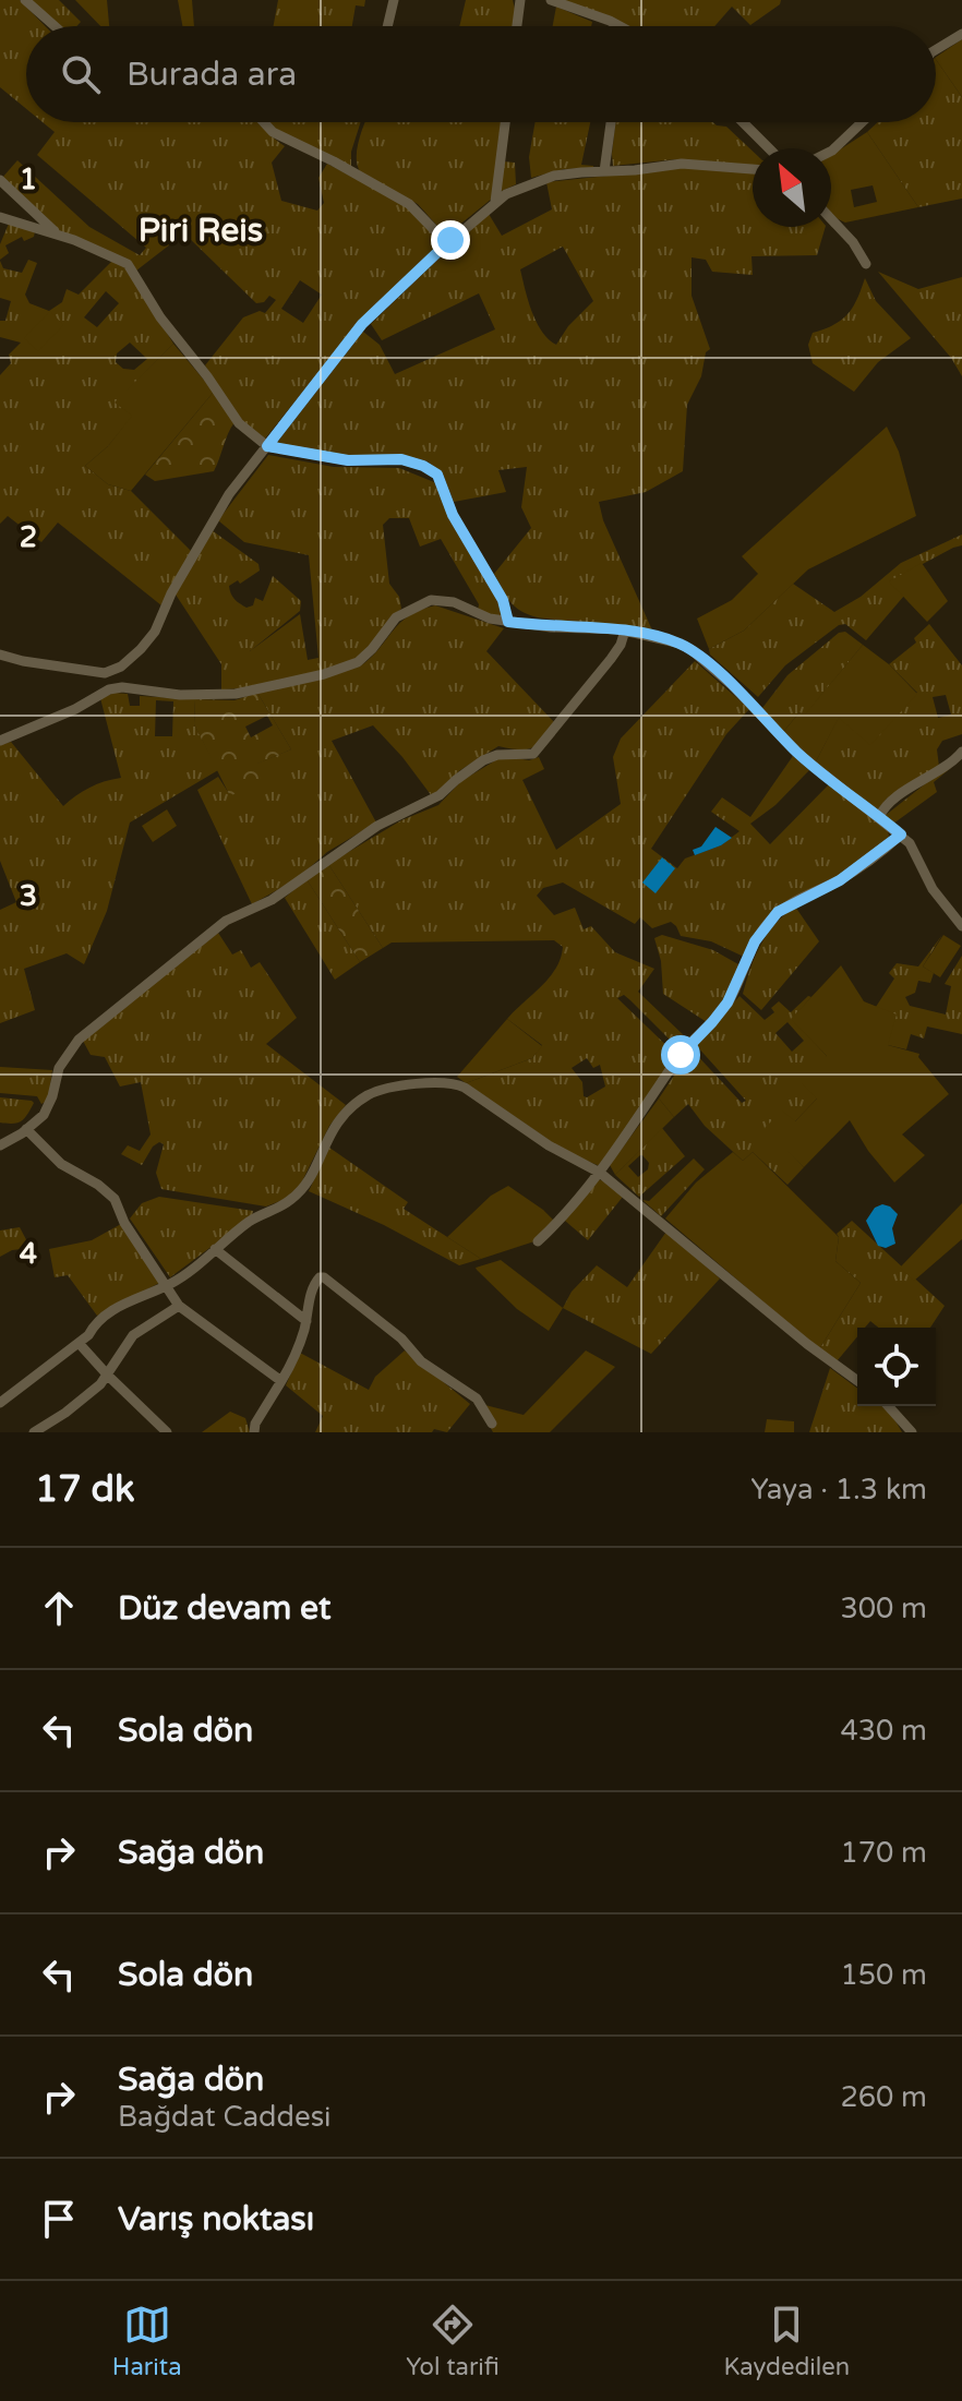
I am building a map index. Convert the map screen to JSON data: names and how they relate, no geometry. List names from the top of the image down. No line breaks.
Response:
{"districts":["Piri Reis"],"north":"top left","page":{"search":"Burada ara","heading":["17 dk","Yaya · 1.3 km"],"list":[["Düz devam et","300 m"],["Sola dön","430 m"],["Sağa dön","170 m"],["Sola dön","150 m"],["Sağa dön","Bağdat Caddesi","260 m"],"Varış noktası"],"nav":["Harita","Yol tarifi","Kaydedilen"]},"grid":{"rows":["1","2","3","4"]}}
